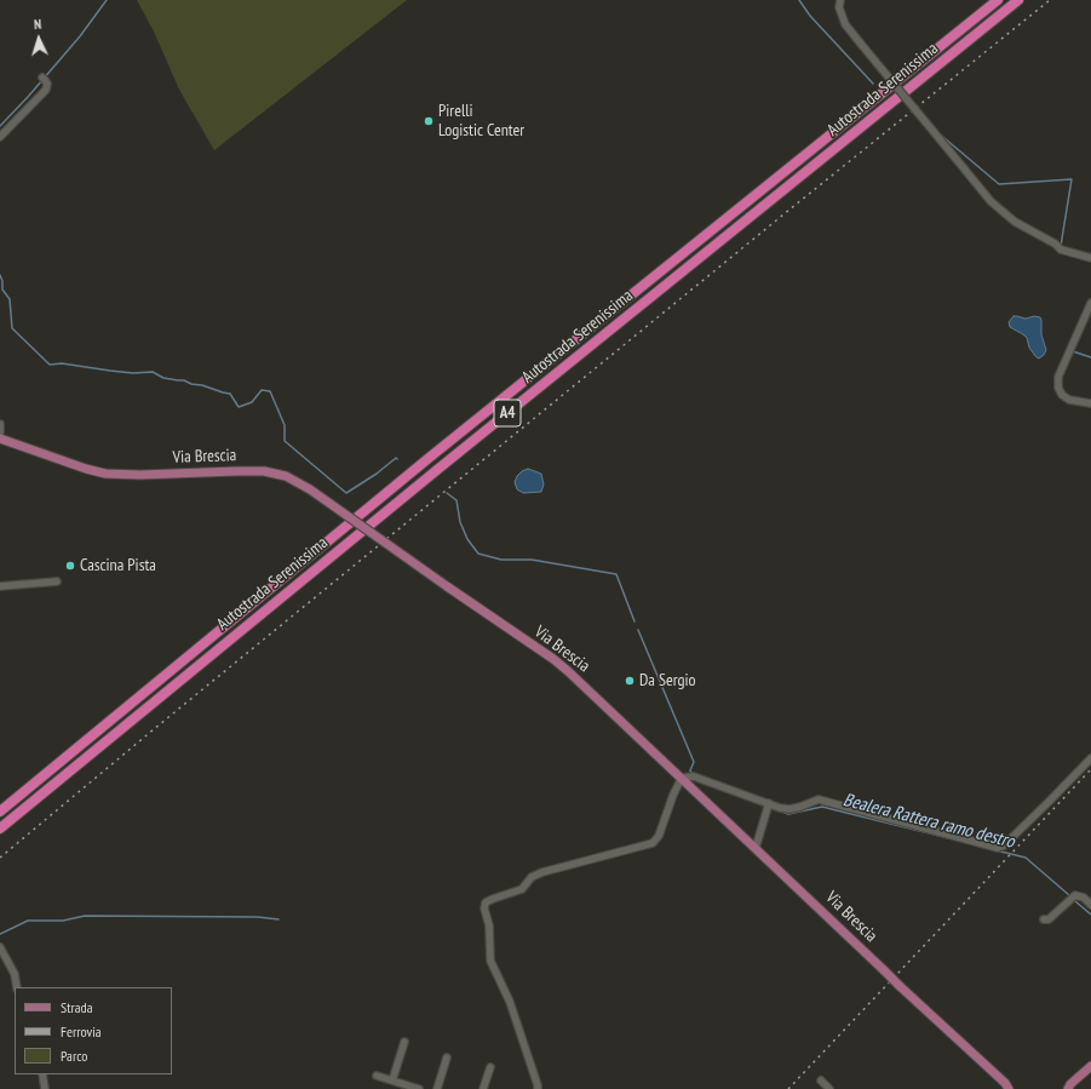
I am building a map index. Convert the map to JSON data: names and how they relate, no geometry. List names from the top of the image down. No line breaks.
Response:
{"streets":{"highway":["Autostrada Serenissima","A4"],"main road":["Via Brescia"]},"water":["Bealera Rattera ramo destro"],"places":["Pirelli Logistic Center","Cascina Pista","Da Sergio"],"legend":["Strada","Ferrovia","Parco"],"north":"top"}
